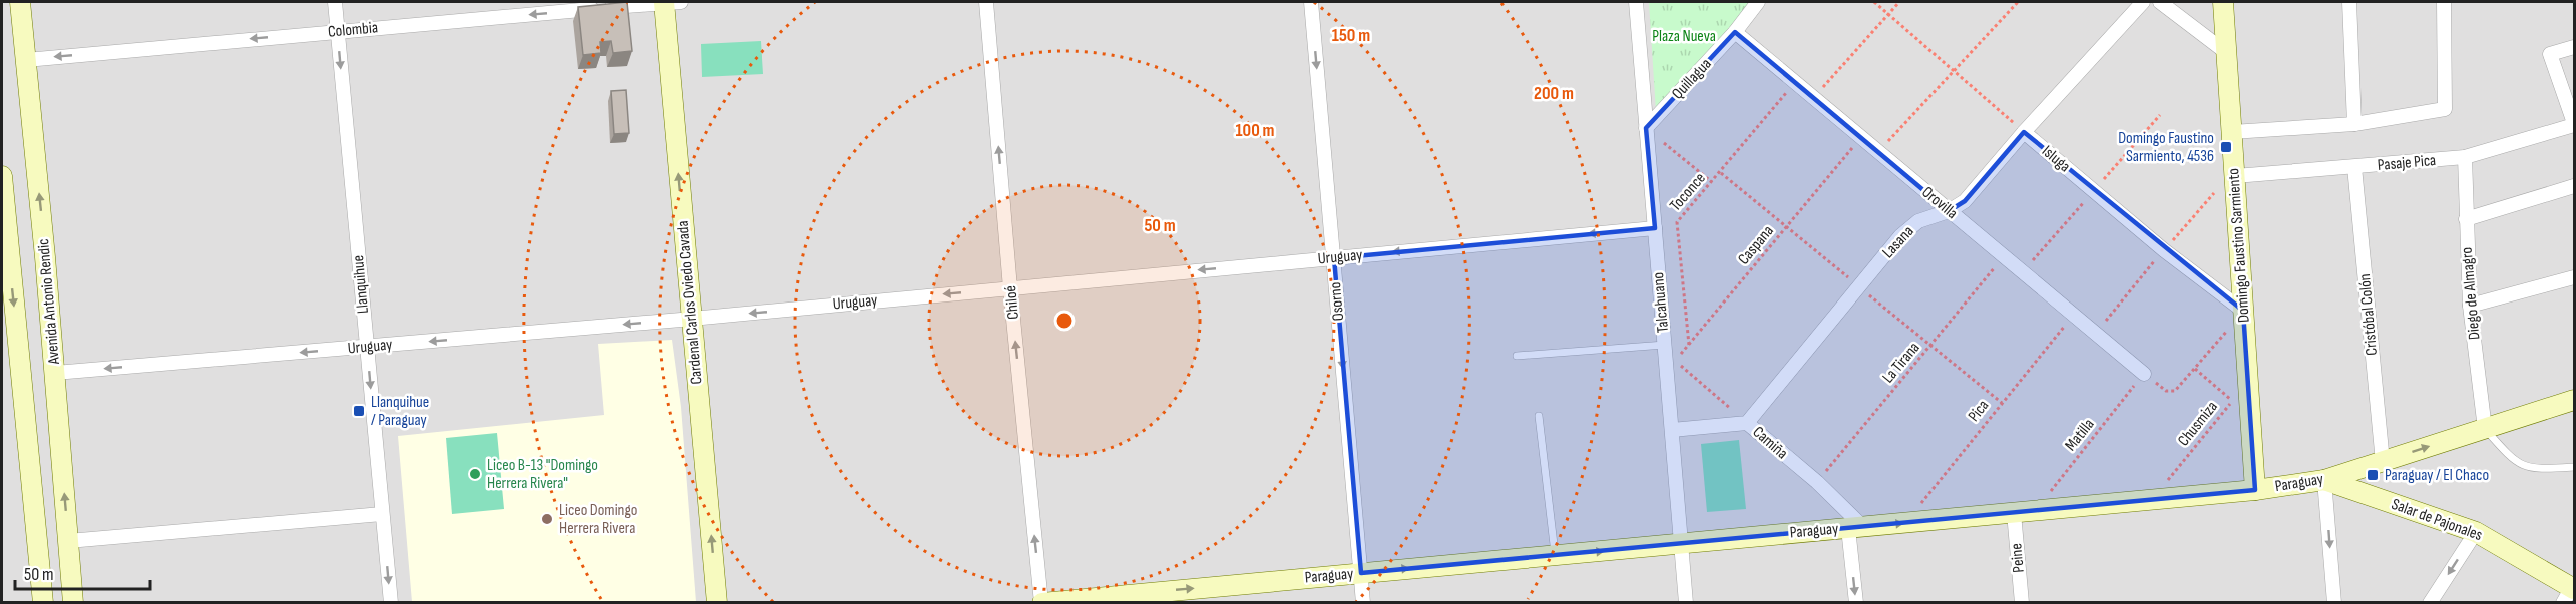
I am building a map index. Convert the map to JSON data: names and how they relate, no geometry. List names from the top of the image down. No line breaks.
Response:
{"streets":{"street":["Colombia","Quillagua","Isluga","Pasaje Pica","Orovilla","Lasana","Domingo Faustino Sarmiento","Uruguay","Llanquihue","Diego de Almagro","Avenida Antonio Rendic","Osorno","Cardenal Carlos Oviedo Cavada","Chiloé","Talcahuano","Cristóbal Colón","Camiña","Paraguay","Salar de Pajonales","Peine"],"path":["Toconce","Caspana","La Tirana","Pica","Chusmiza","Matilla"]},"crossings":[["Colombia","Llanquihue"],["Colombia","Avenida Antonio Rendic"],["Colombia","Cardenal Carlos Oviedo Cavada"],["Quillagua","Orovilla"],["Quillagua","Talcahuano"],["Isluga","Lasana"],["Isluga","Domingo Faustino Sarmiento"],["Pasaje Pica","Domingo Faustino Sarmiento"],["Pasaje Pica","Diego de Almagro"],["Pasaje Pica","Cristóbal Colón"],["Toconce","Orovilla"],["Toconce","Caspana"],["Orovilla","Lasana"],["Orovilla","Caspana"],["Orovilla","La Tirana"],["Orovilla","Pica"],["Orovilla","Matilla"],["Lasana","Camiña"],["Caspana","Camiña"],["Domingo Faustino Sarmiento","Paraguay"],["Uruguay","Llanquihue"],["Uruguay","Avenida Antonio Rendic"],["Uruguay","Osorno"],["Uruguay","Cardenal Carlos Oviedo Cavada"],["Uruguay","Chiloé"],["Uruguay","Talcahuano"],["Diego de Almagro","Paraguay"],["Osorno","Paraguay"],["Chiloé","Paraguay"],["Talcahuano","Paraguay"],["Cristóbal Colón","Paraguay"],["La Tirana","Camiña"],["Pica","Paraguay"],["Chusmiza","Paraguay"],["Matilla","Paraguay"],["Camiña","Paraguay"],["Paraguay","Salar de Pajonales"],["Paraguay","Peine"]],"one_way":["Colombia","Uruguay","Llanquihue","Osorno","Cardenal Carlos Oviedo Cavada","Chiloé","Paraguay"],"parks":["Plaza Nueva"],"places":{"transit":["Domingo Faustino Sarmiento, 4536","Llanquihue / Paraguay","Paraguay / El Chaco"],"other":["Liceo B-13 \"Domingo Herrera Rivera\"","Liceo Domingo Herrera Rivera"]},"scale_bar":"50 m","rings":["150 m","200 m","100 m","50 m"]}
